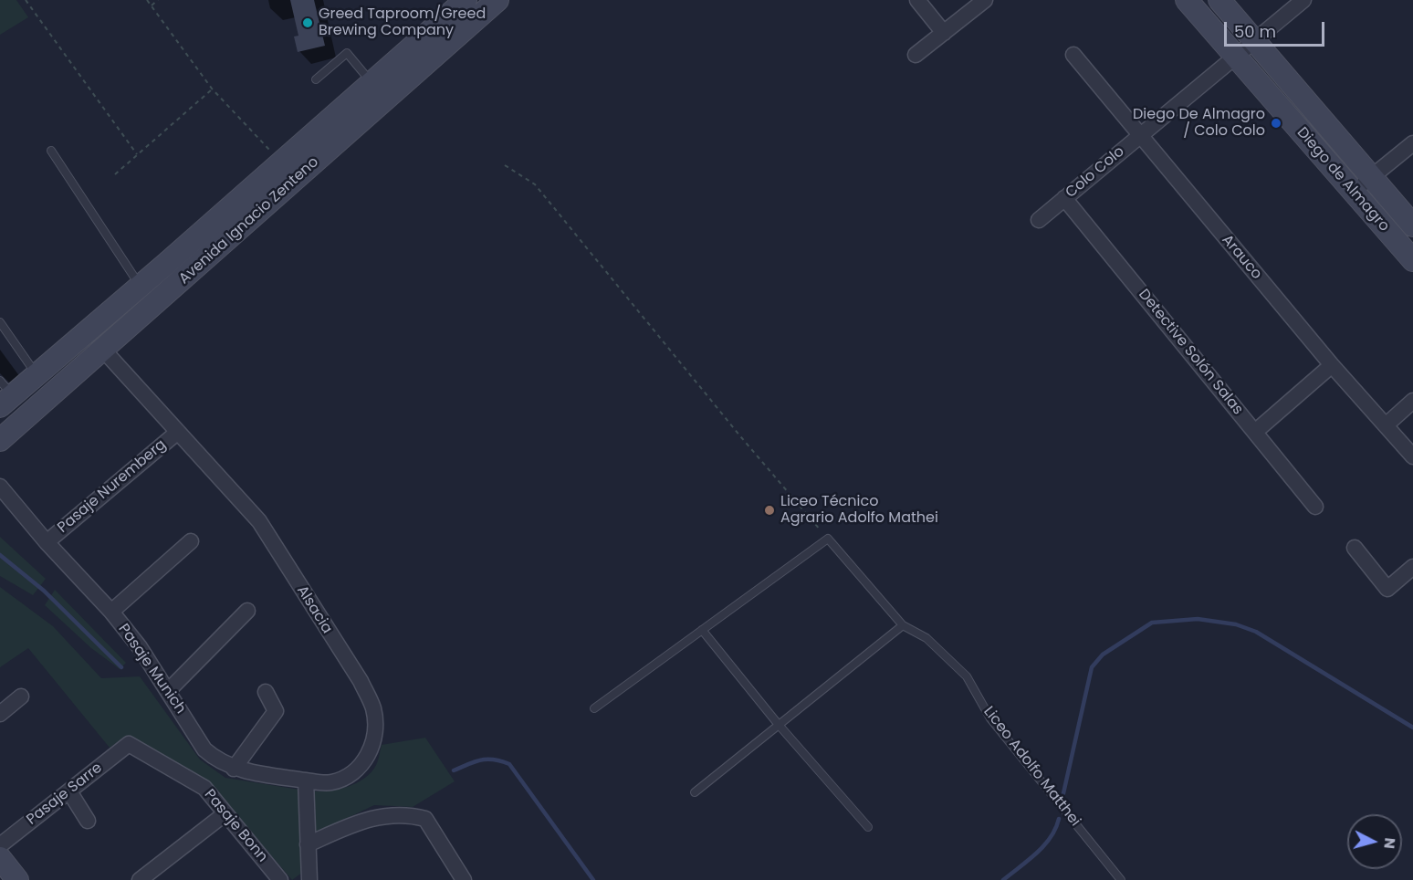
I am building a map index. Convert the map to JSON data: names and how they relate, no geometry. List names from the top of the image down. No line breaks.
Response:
{"streets":{"main road":["Diego de Almagro","Avenida Ignacio Zenteno"],"street":["Colo Colo","Arauco","Detective Solón Salas","Pasaje Nuremberg","Alsacia","Pasaje Munich","Pasaje Sarre","Pasaje Bonn"],"lane":["Liceo Adolfo Matthei"]},"crossings":[["Colo Colo","Diego de Almagro"],["Colo Colo","Arauco"],["Colo Colo","Detective Solón Salas"],["Avenida Ignacio Zenteno","Alsacia"],["Pasaje Nuremberg","Alsacia"],["Pasaje Nuremberg","Pasaje Munich"],["Alsacia","Pasaje Munich"],["Pasaje Sarre","Pasaje Bonn"]],"places":["Greed Taproom/Greed Brewing Company","Diego De Almagro / Colo Colo","Liceo Técnico Agrario Adolfo Mathei"],"scale_bar":"50 m","north":"right"}
